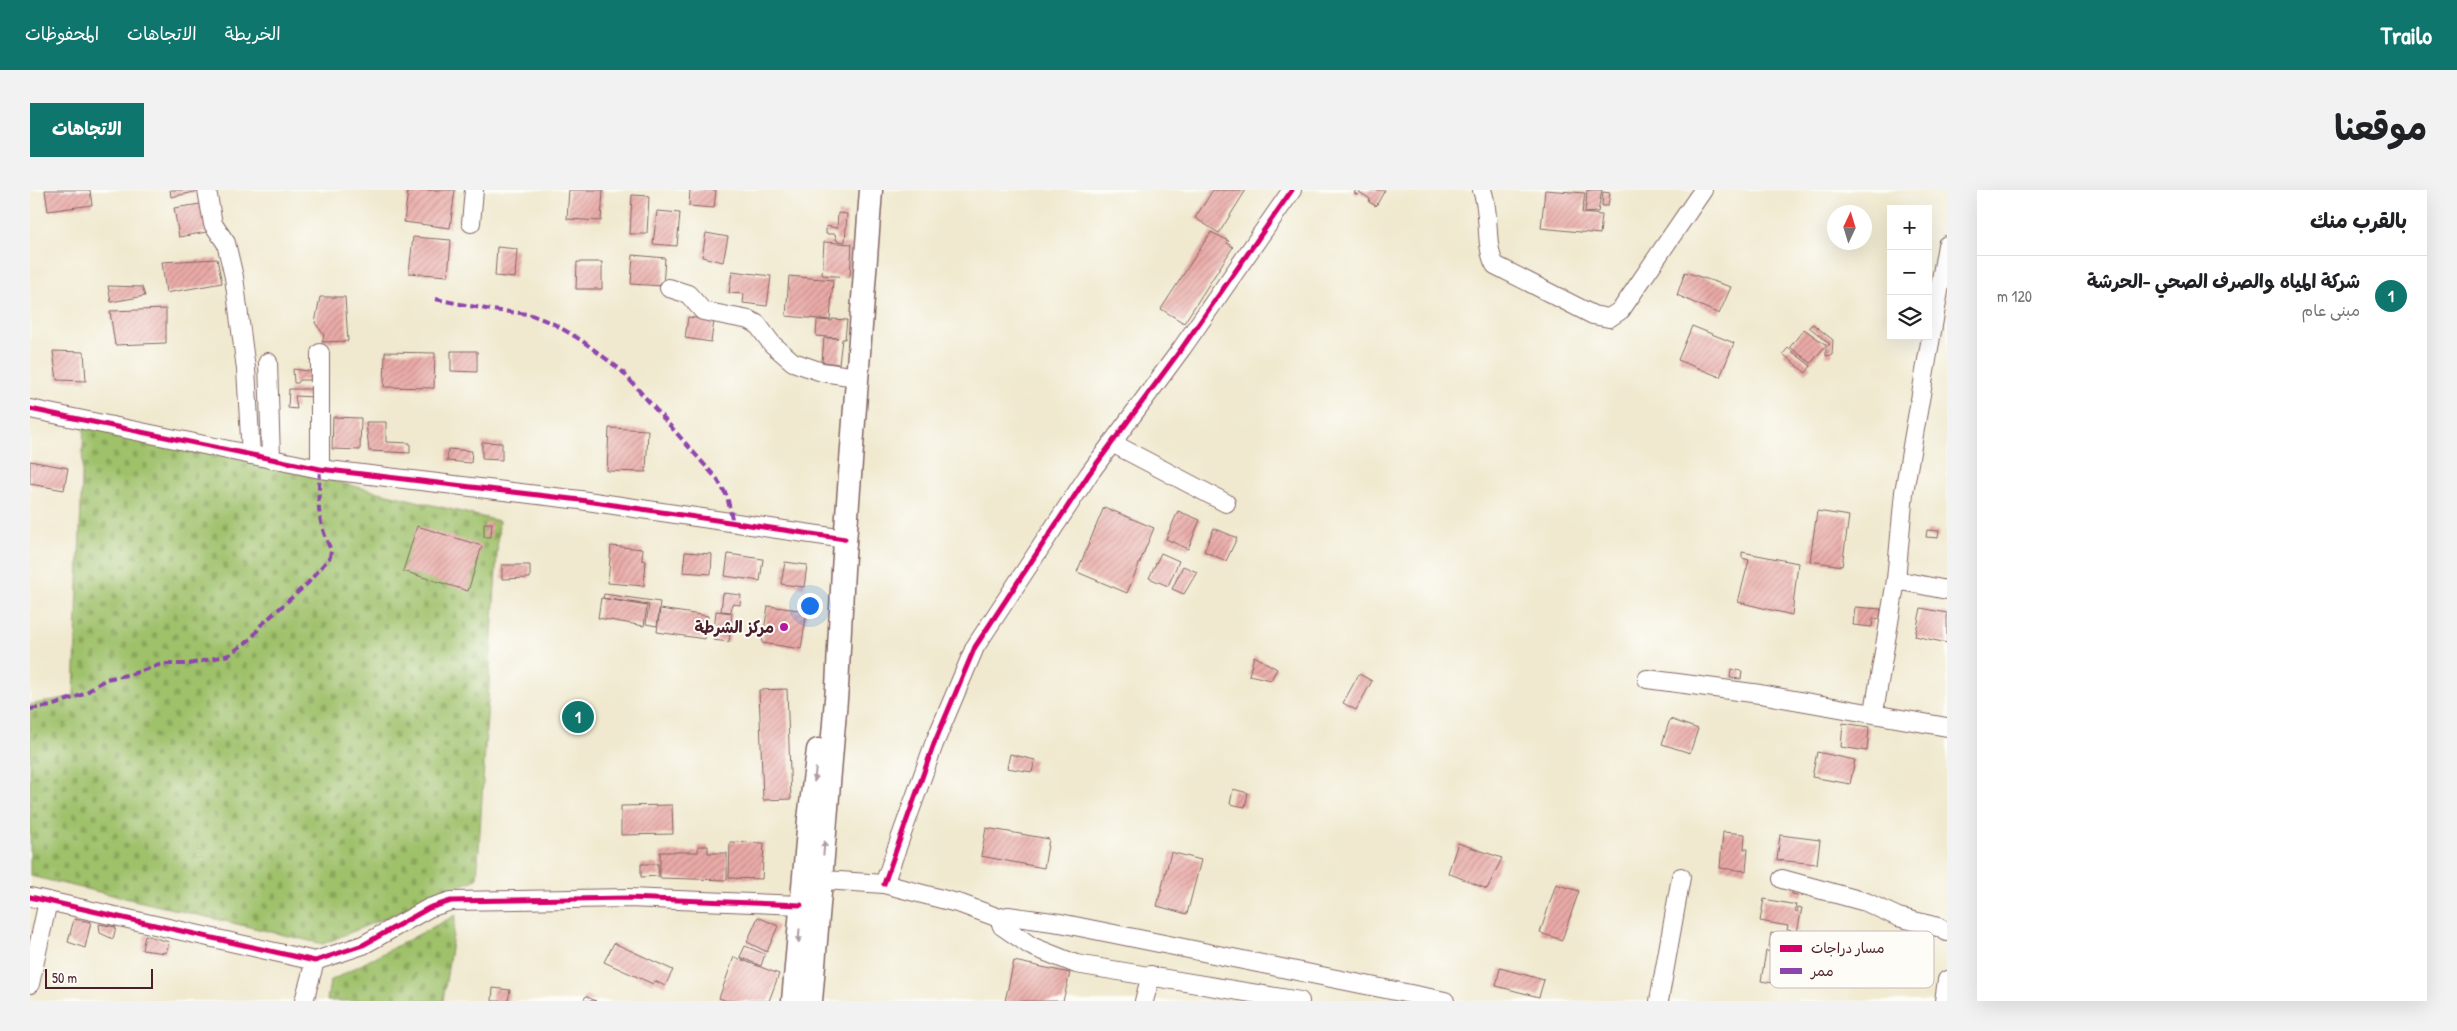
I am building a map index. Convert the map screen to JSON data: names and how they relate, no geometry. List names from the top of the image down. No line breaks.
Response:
{"places":["مركز الشرطة"],"legend":["مسار دراجات","ممر"],"scale_bar":"50 m","north":"top","page":{"header":"Trailo","nav":["الخريطة","الاتجاهات","المحفوظات"],"title":"موقعنا","buttons":"الاتجاهات","heading":"بالقرب منك","map_buttons":["+","−"],"list":[{"mark":"1","name":"شركة المياه والصرف الصحي -الحرشة","note":"مبنى عام","value":"120 m"}],"pins":"1","scale":"50 m"}}
